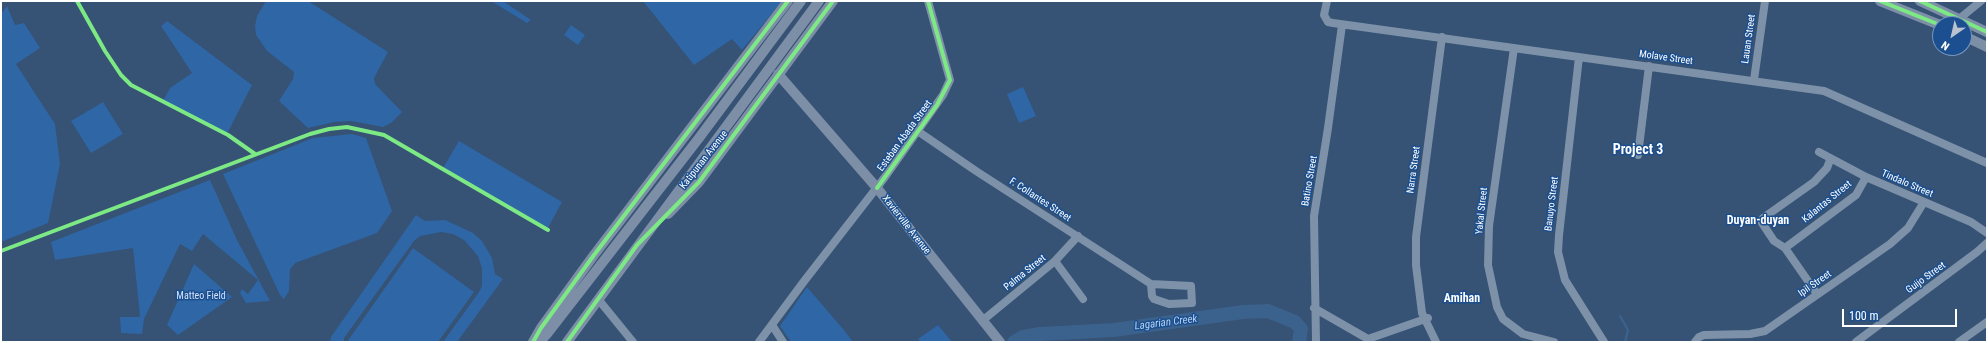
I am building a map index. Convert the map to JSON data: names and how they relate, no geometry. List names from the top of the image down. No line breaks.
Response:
{"streets":{"main road":["Katipunan Avenue","Xavierville Avenue"],"street":["Lauan Street","Molave Street","Esteban Abada Street","Narra Street","Batino Street","Tindalo Street","F. Collantes Street","Kalantas Street","Banuyo Street","Yakal Street","Palma Street","Guijo Street","Ipil Street"]},"crossings":[["Lauan Street","Molave Street"],["Molave Street","Narra Street"],["Molave Street","Batino Street"],["Molave Street","Banuyo Street"],["Molave Street","Yakal Street"],["Esteban Abada Street","F. Collantes Street"],["Esteban Abada Street","Xavierville Avenue"],["Katipunan Avenue","Xavierville Avenue"],["Tindalo Street","Kalantas Street"],["Tindalo Street","Ipil Street"],["F. Collantes Street","Palma Street"],["Xavierville Avenue","Palma Street"]],"districts":["Project 3","Duyan-duyan","Amihan"],"water":["Lagarian Creek"],"parks":["Matteo Field"],"scale_bar":"100 m","north":"bottom left"}
